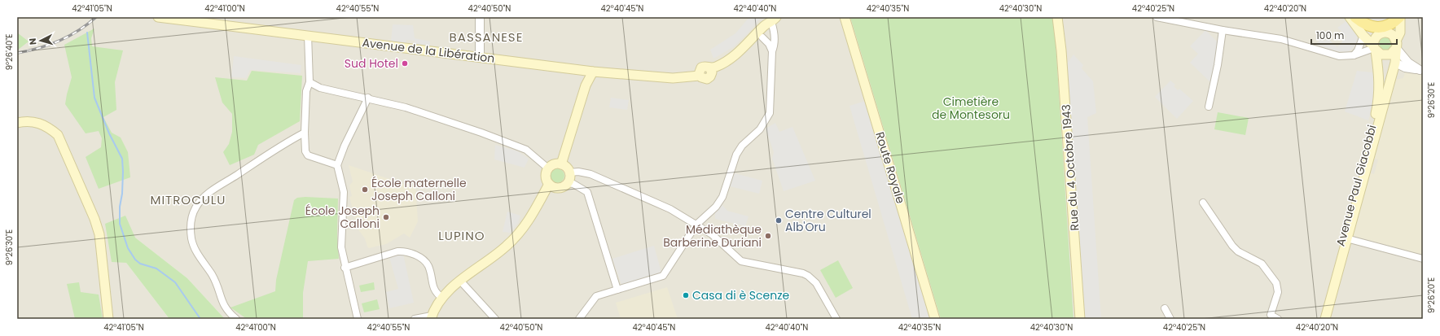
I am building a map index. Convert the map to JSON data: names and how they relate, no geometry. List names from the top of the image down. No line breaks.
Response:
{"streets":{"main road":["Avenue de la Libération","Route Royale","Rue du 4 Octobre 1943","Avenue Paul Giacobbi"]},"districts":["BASSANESE","MITROCULU","LUPINO"],"parks":["Cimetière de Montesoru"],"places":["Sud Hotel","École maternelle Joseph Calloni","École Joseph Calloni","Centre Culturel Alb'Oru","Médiathèque Barberine Duriani","Casa di è Scenze"],"scale_bar":"100 m","north":"left","coordinates":["42°41'05\"N","42°41'00\"N","42°40'55\"N","42°40'50\"N","42°40'45\"N","42°40'40\"N","42°40'35\"N","42°40'30\"N","42°40'25\"N","42°40'20\"N","9°26'40\"E","9°26'30\"E","9°26'20\"E"]}
